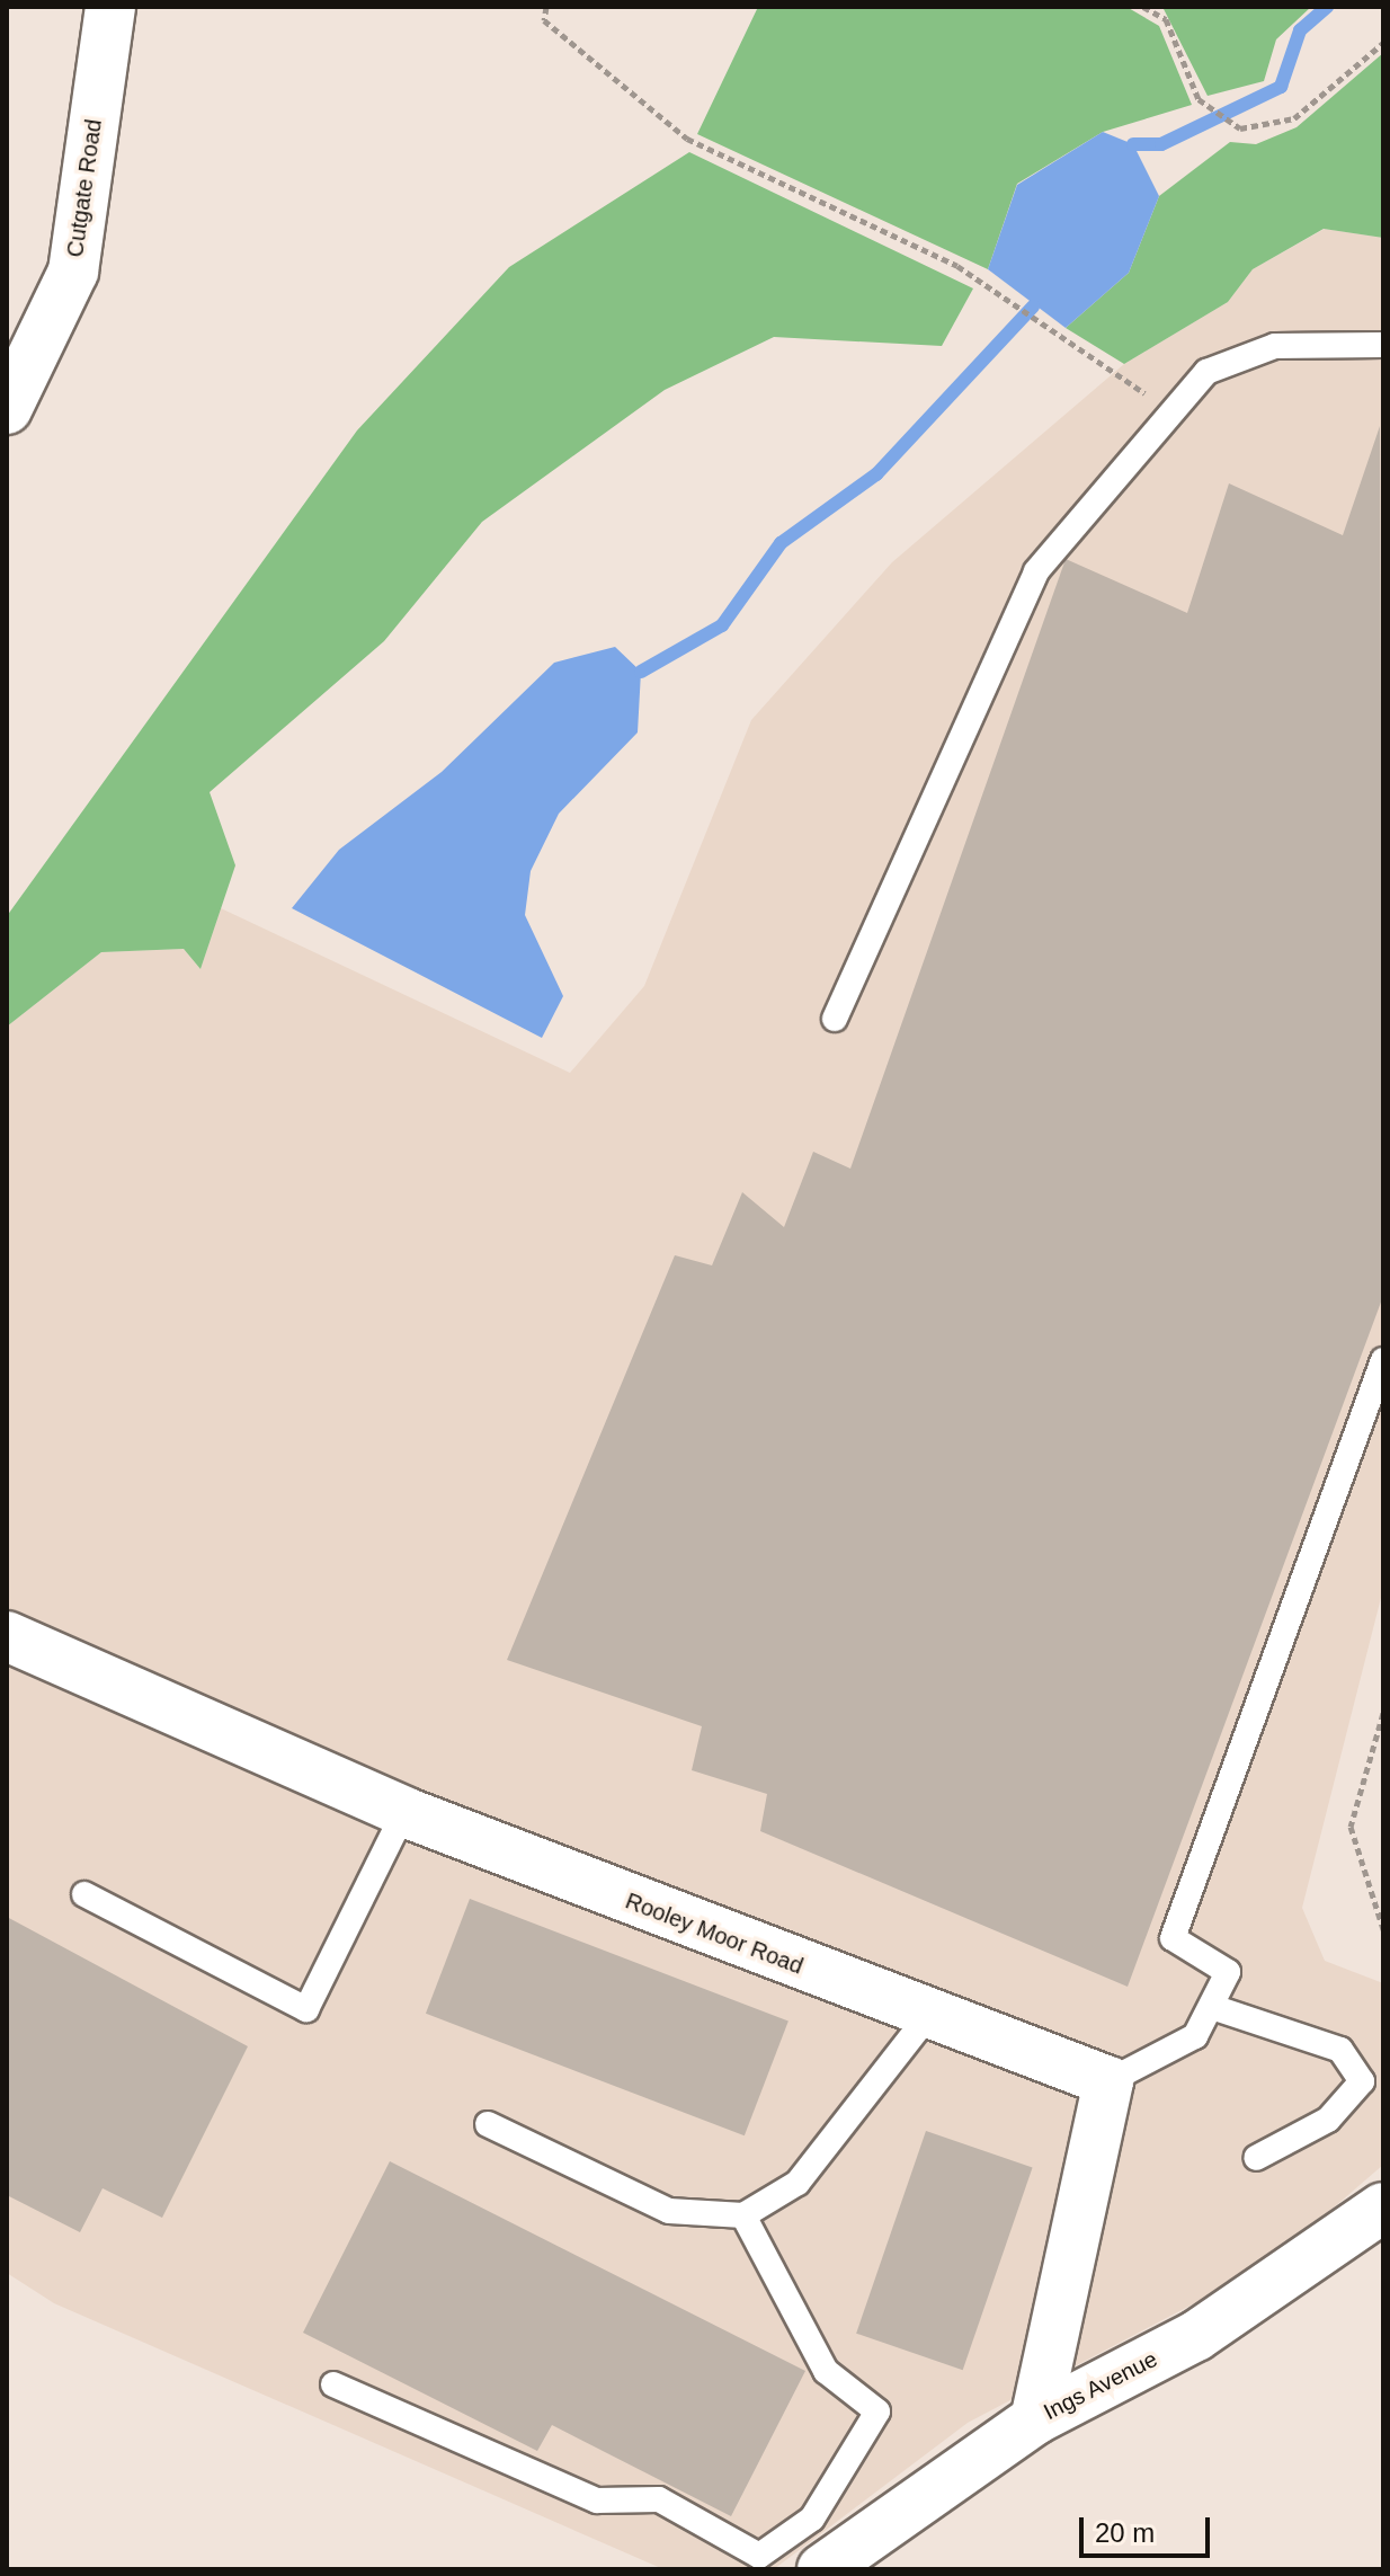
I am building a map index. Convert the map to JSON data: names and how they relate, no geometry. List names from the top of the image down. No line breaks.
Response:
{"streets":{"street":["Cutgate Road","Rooley Moor Road","Ings Avenue"]},"scale_bar":"20 m"}
